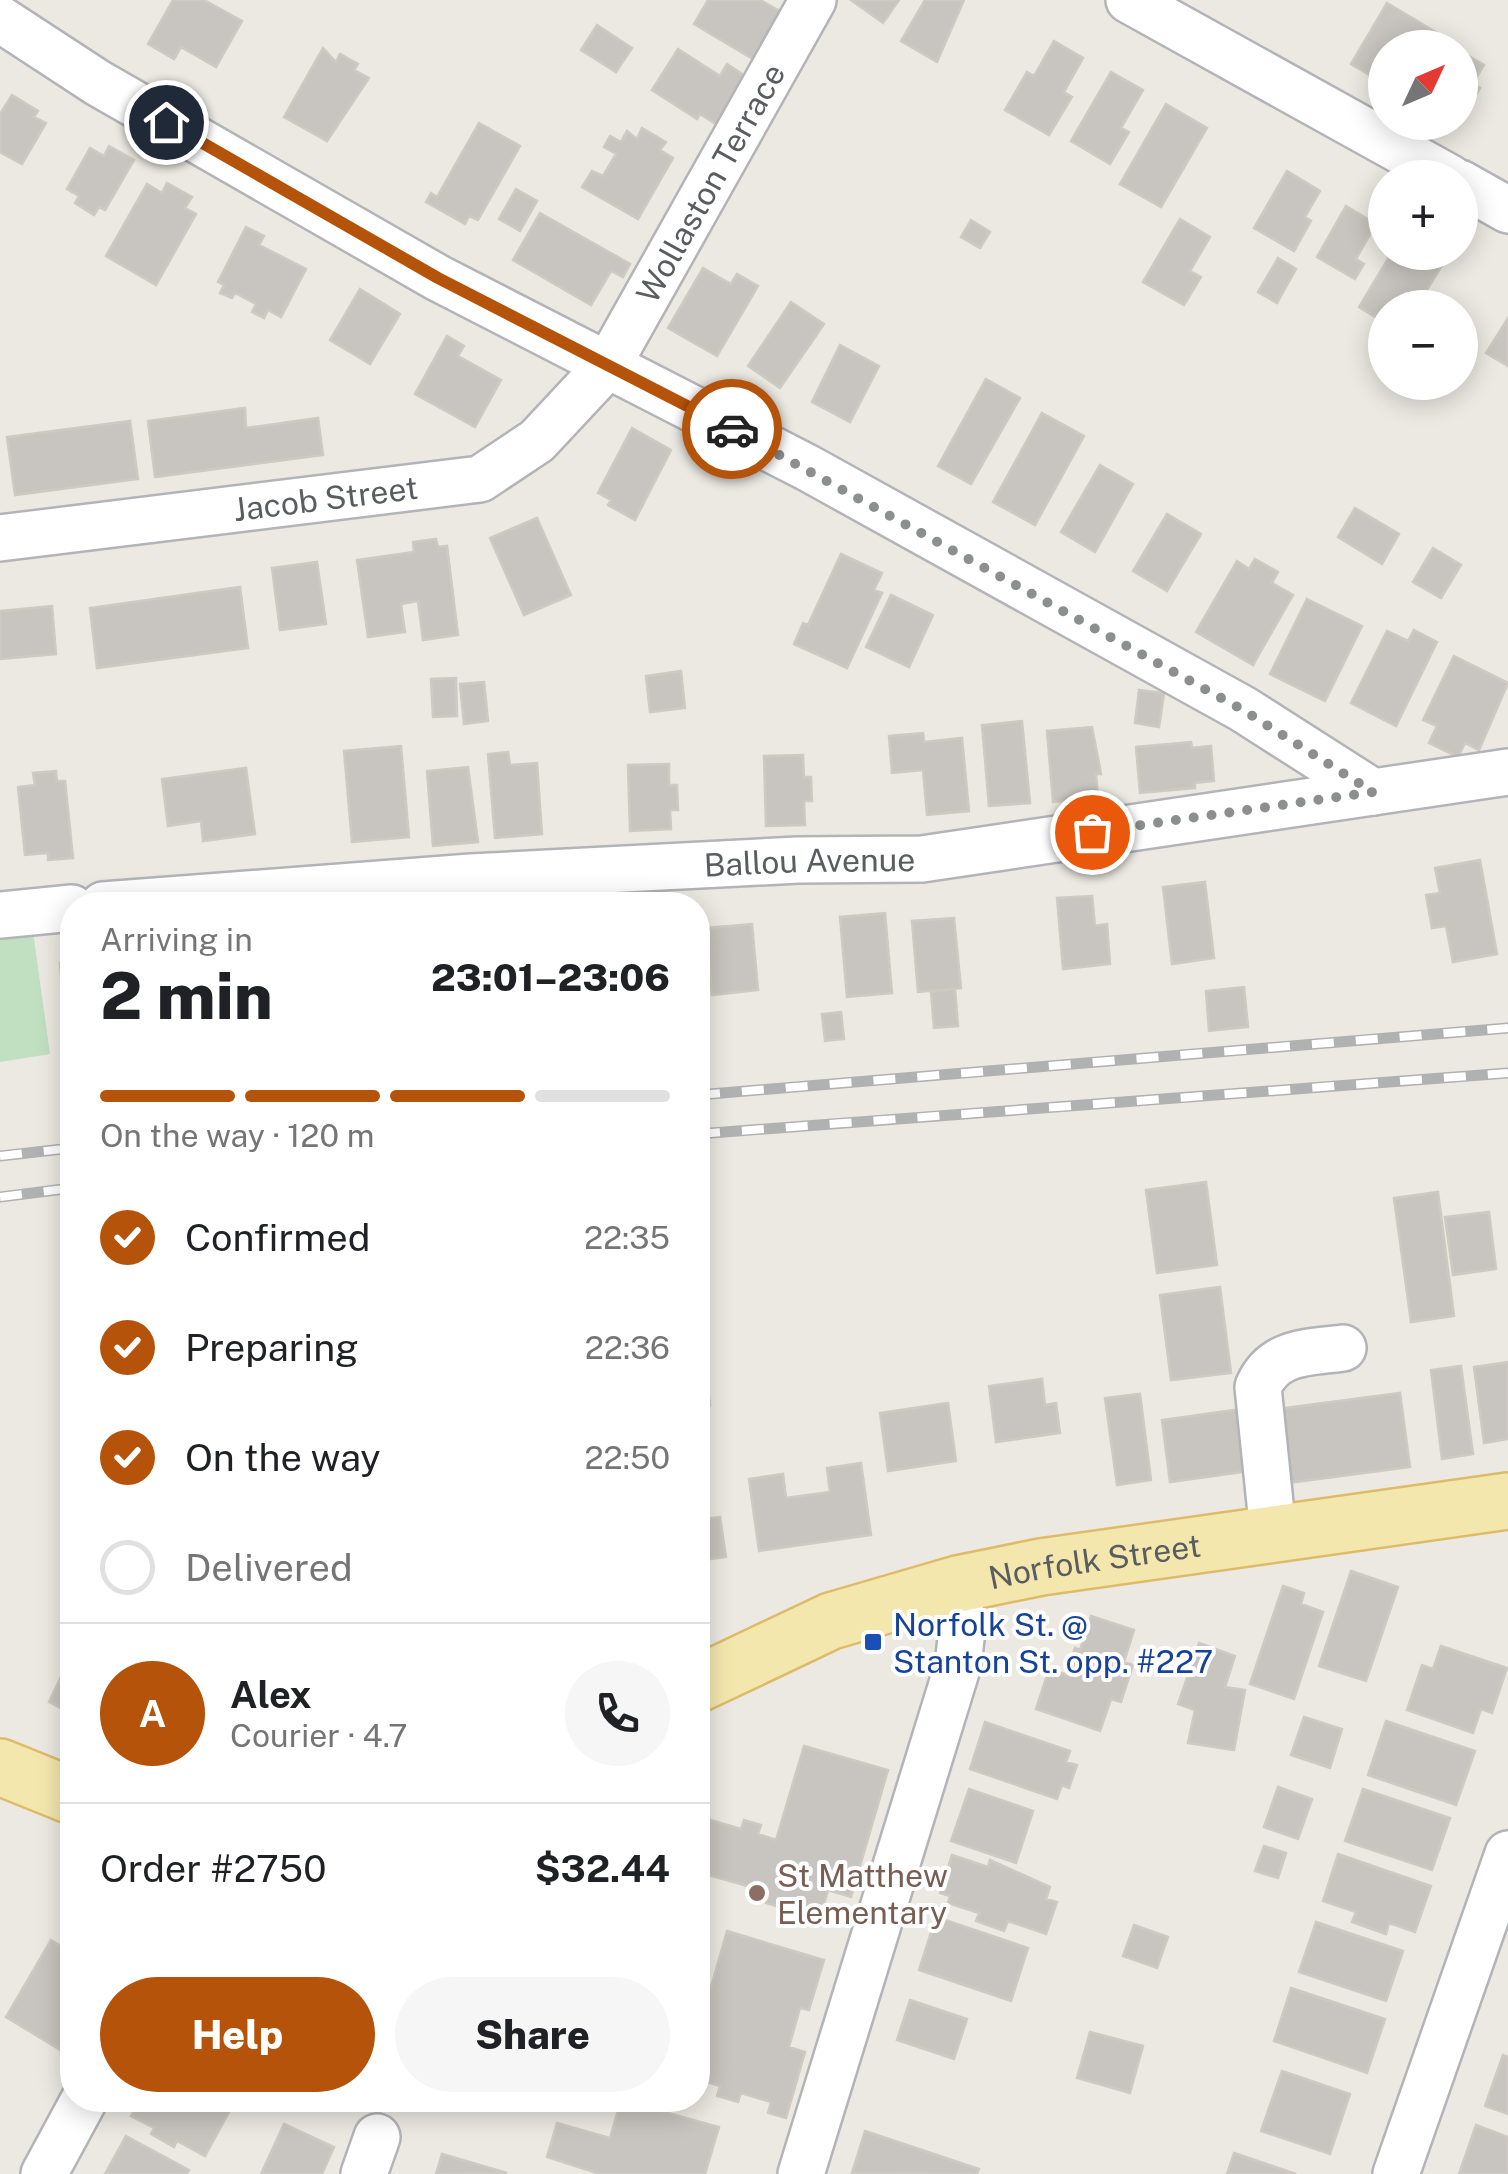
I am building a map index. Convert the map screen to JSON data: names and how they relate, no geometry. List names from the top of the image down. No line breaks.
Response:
{"streets":{"main road":["Norfolk Street"],"street":["Wollaston Terrace","Jacob Street","Ballou Avenue"]},"crossings":[["Wollaston Terrace","Jacob Street"]],"places":{"transit":["Norfolk St. @ Stanton St. opp. #227"],"other":["St Matthew Elementary"]},"north":"top right","page":{"map_buttons":["+","−"],"heading":["2 min","Arriving in","23:01–23:06"],"panel":["Alex","Courier · 4.7","Order #2750","$32.44"],"bar":"On the way · 120 m","list":[["Confirmed","22:35"],["Preparing","22:36"],["On the way","22:50"],"Delivered"],"round":"A","buttons":["Help","Share"]}}
